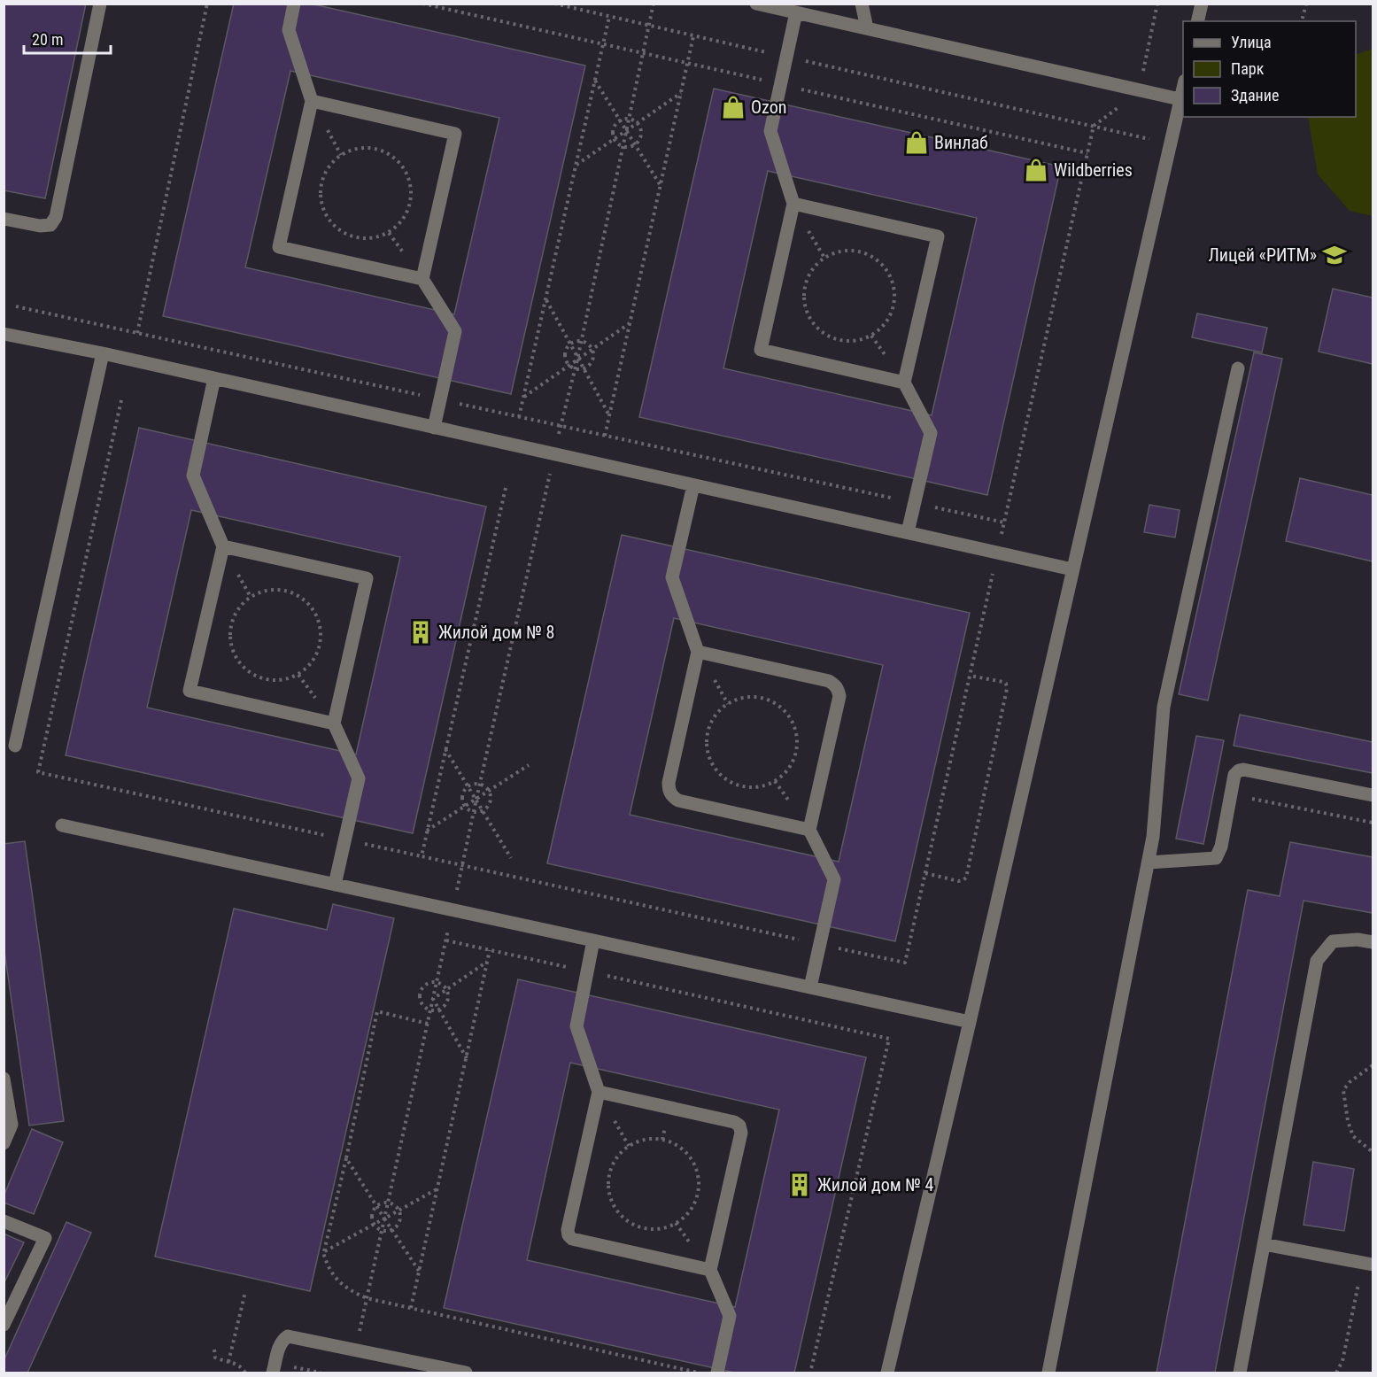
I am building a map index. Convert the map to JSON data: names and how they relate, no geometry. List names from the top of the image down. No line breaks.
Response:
{"places":{"shop":["Ozon","Винлаб","Wildberries"],"school or university":["Лицей «РИТМ»"],"building":["Жилой дом № 8","Жилой дом № 4"]},"legend":["Улица","Парк","Здание"],"scale_bar":"20 m"}
